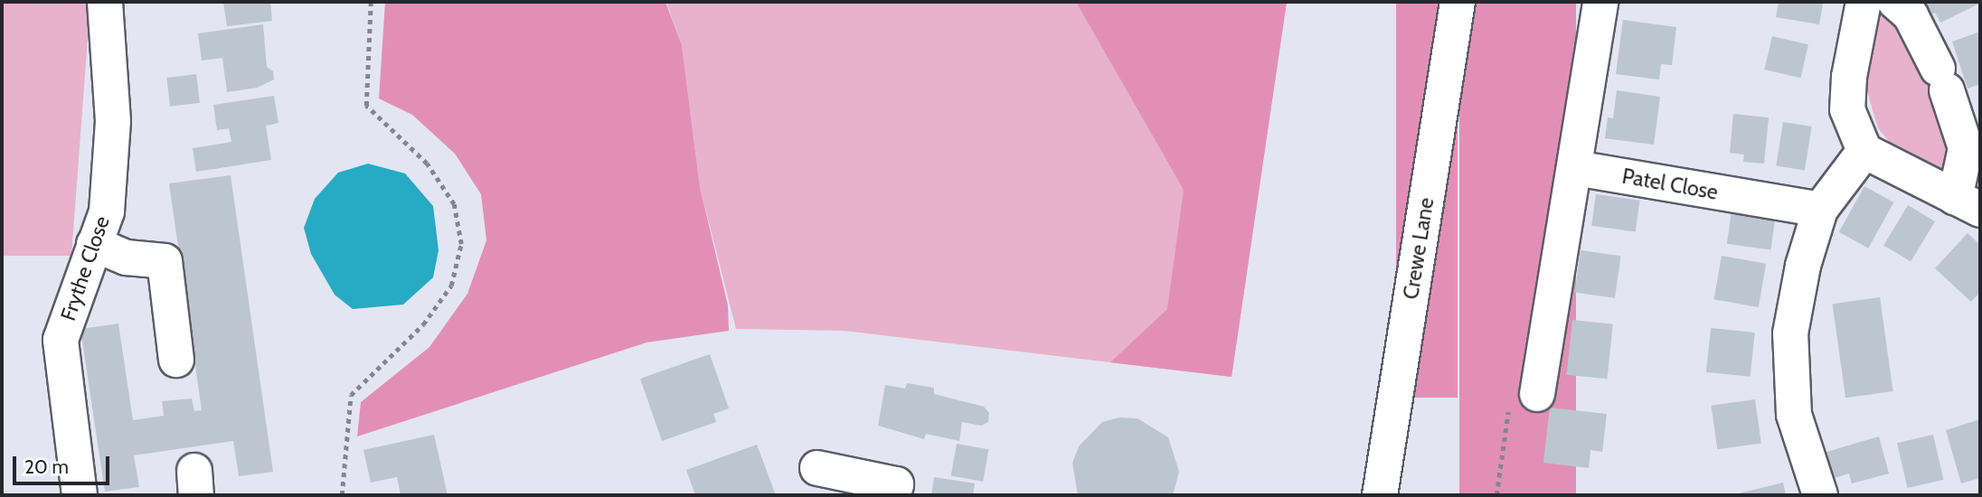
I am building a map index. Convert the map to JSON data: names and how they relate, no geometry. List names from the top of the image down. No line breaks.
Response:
{"streets":{"street":["Patel Close","Crewe Lane","Frythe Close"]},"scale_bar":"20 m"}
